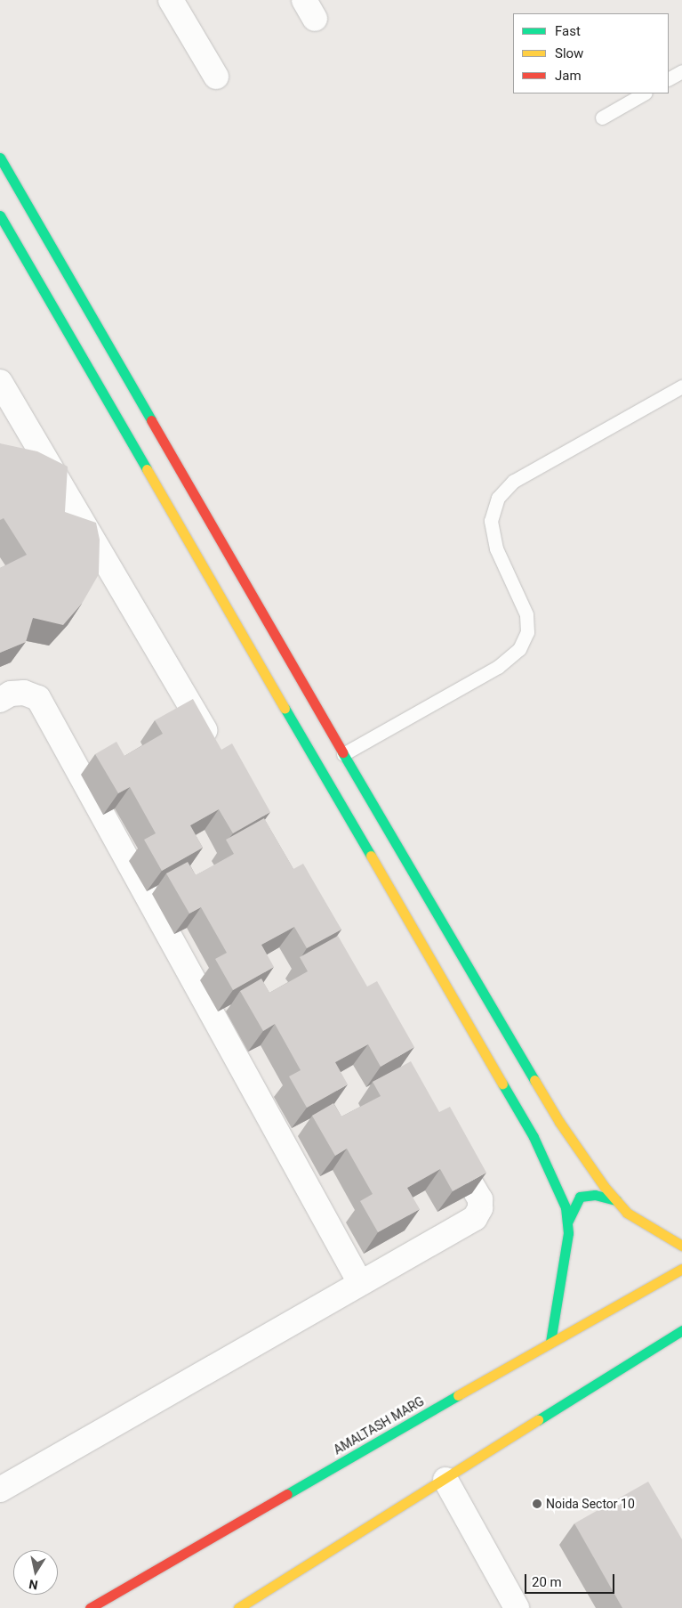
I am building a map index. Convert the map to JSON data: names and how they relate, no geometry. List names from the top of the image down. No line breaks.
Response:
{"streets":{"street":["AMALTASH MARG"]},"places":["Noida Sector 10"],"legend":["Fast","Slow","Jam"],"scale_bar":"20 m","north":"bottom"}
